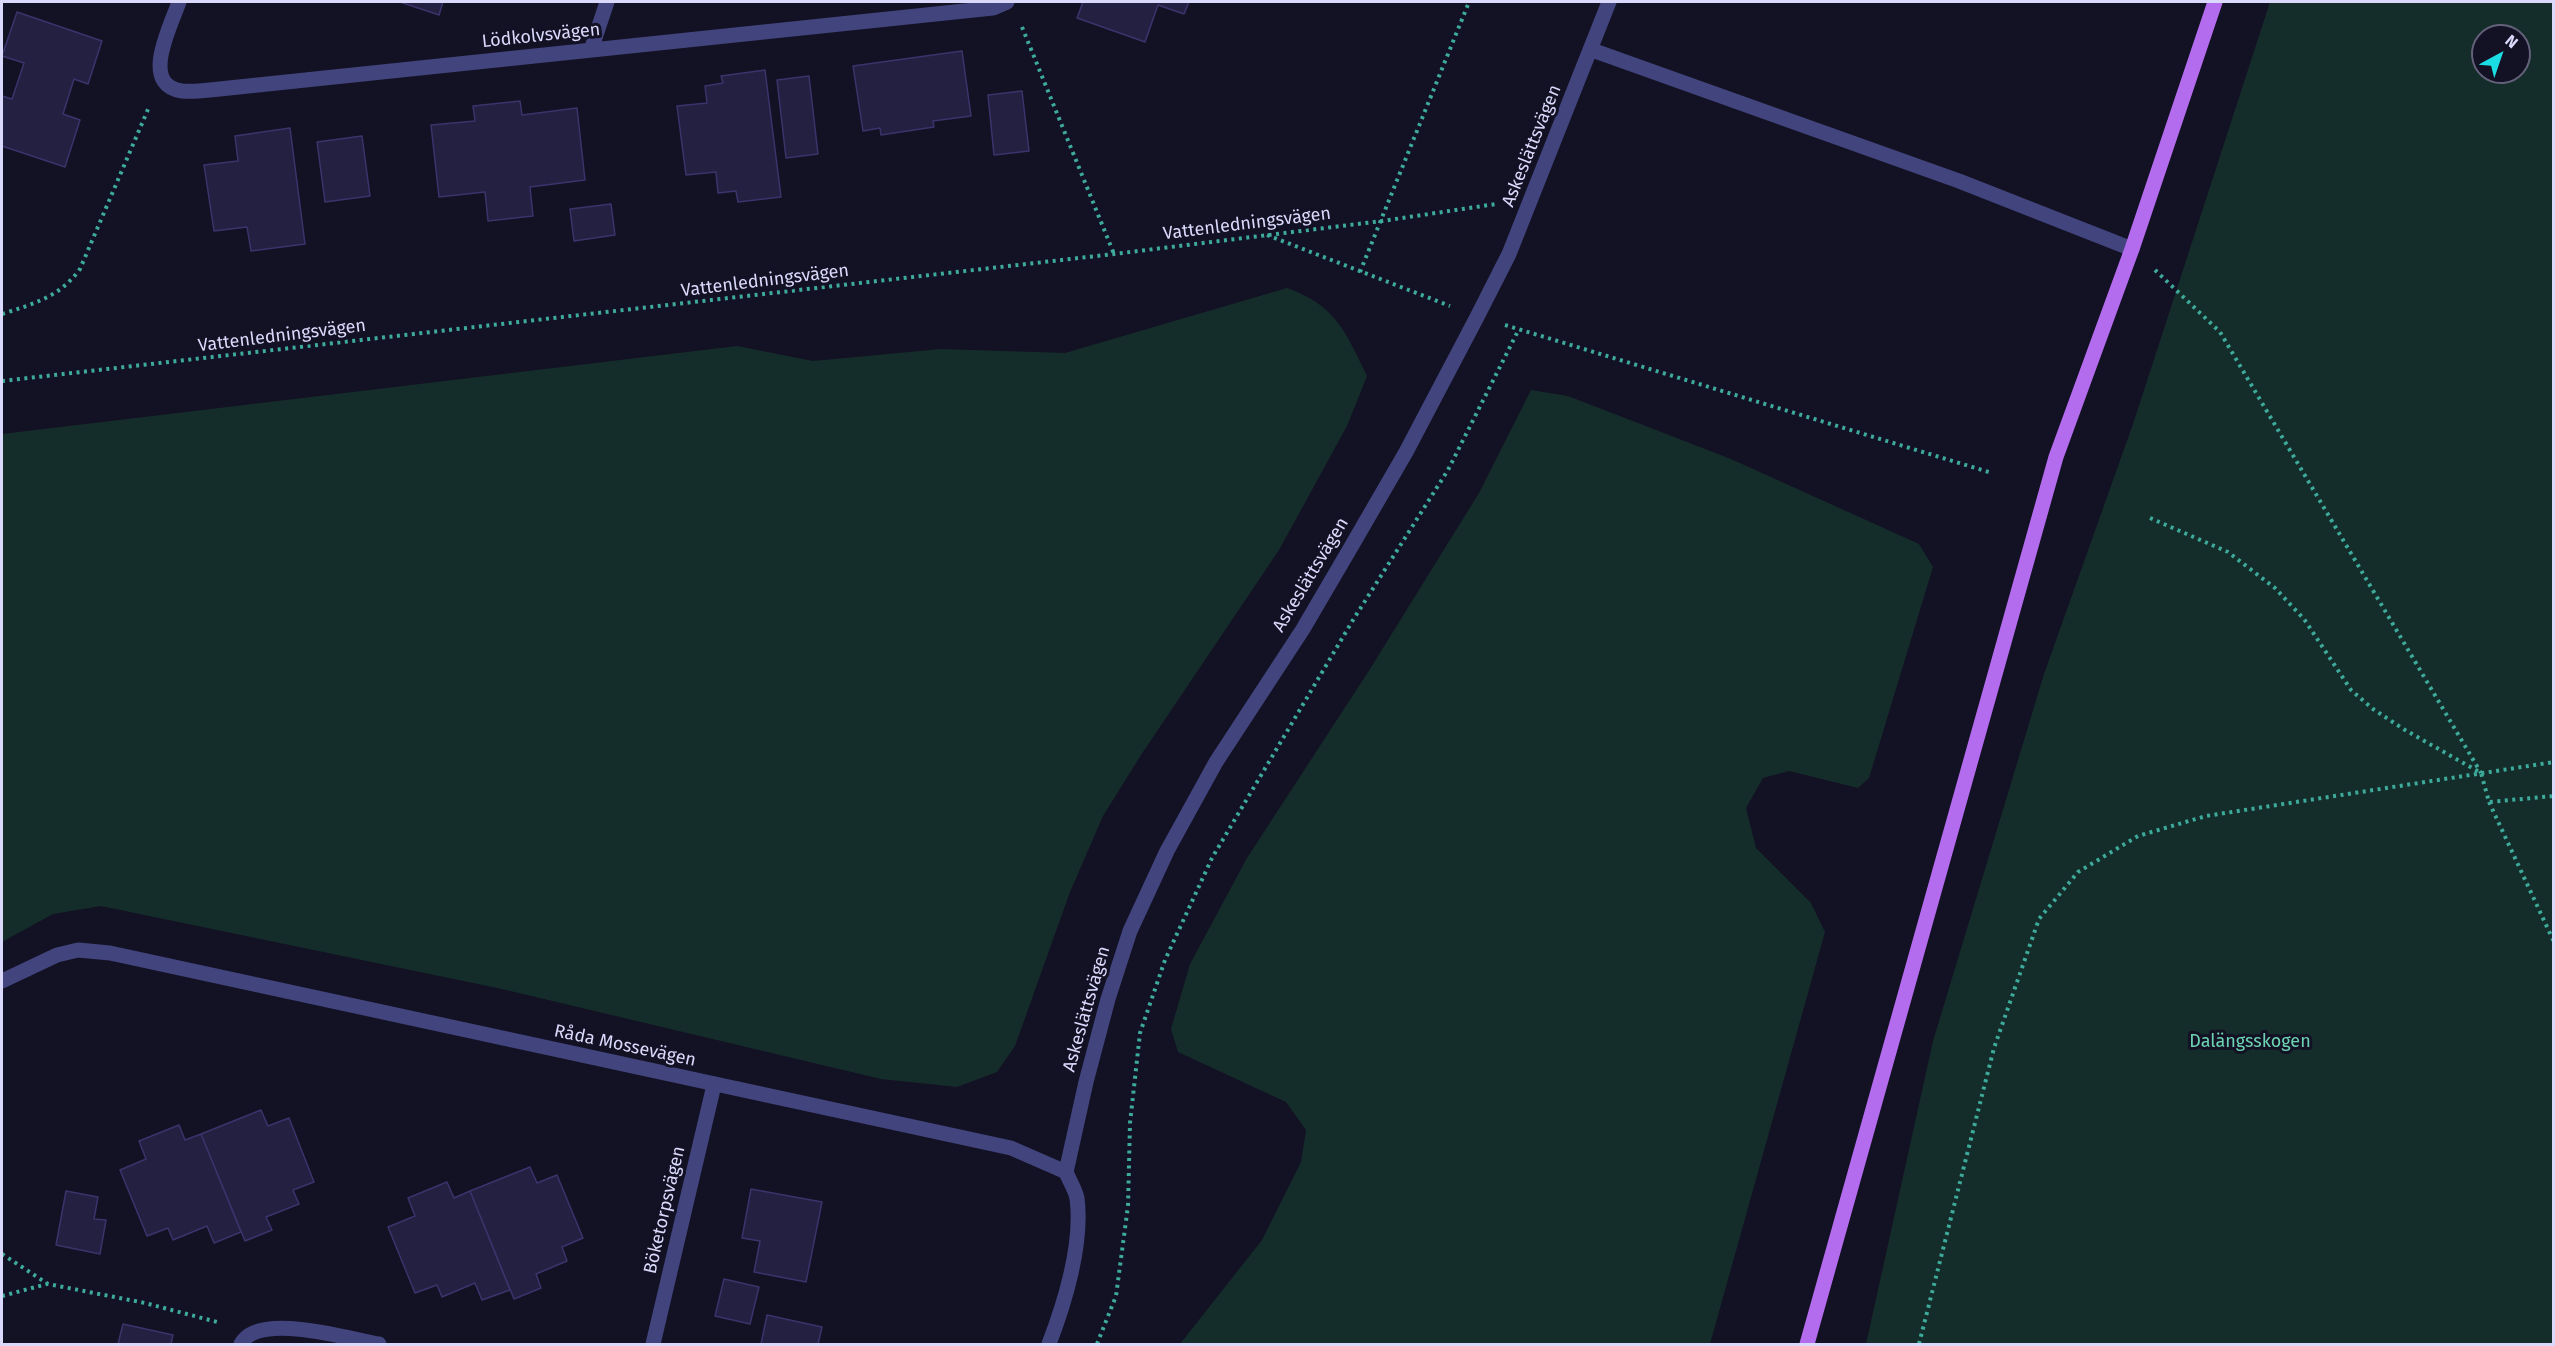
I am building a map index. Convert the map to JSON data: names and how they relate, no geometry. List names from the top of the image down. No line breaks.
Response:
{"streets":{"street":["Lödkolvsvägen","Askeslättsvägen","Råda Mossevägen","Böketorpsvägen"],"path":["Vattenledningsvägen"]},"crossings":[["Askeslättsvägen","Vattenledningsvägen"],["Askeslättsvägen","Råda Mossevägen"],["Råda Mossevägen","Böketorpsvägen"]],"parks":["Dalängsskogen"],"north":"top right"}
